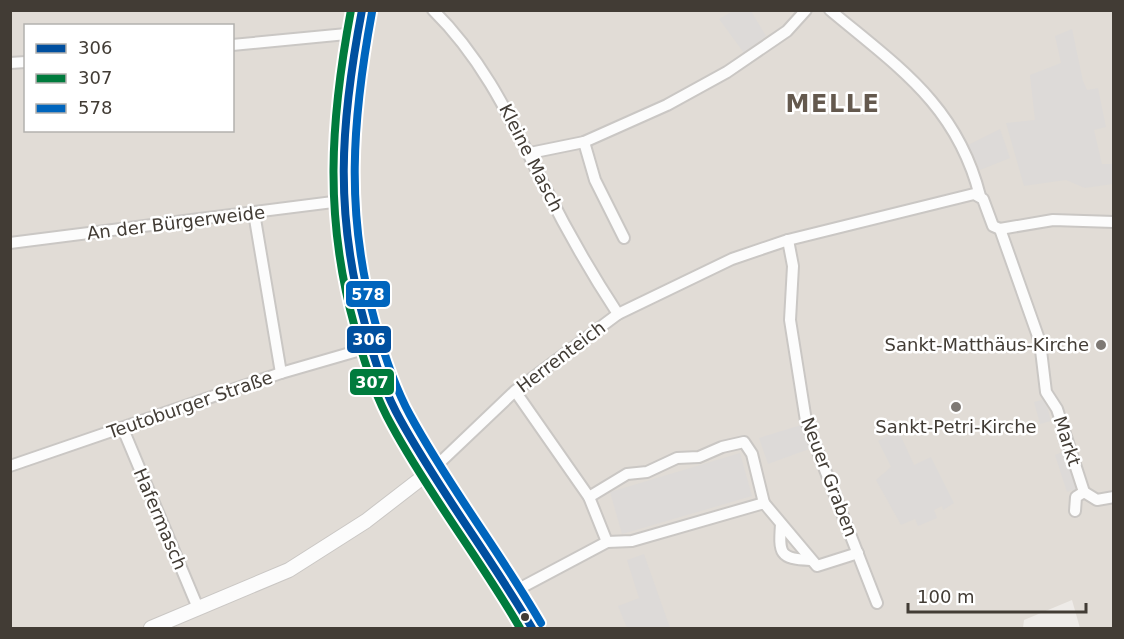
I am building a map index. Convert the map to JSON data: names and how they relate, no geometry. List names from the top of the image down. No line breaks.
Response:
{"streets":{"street":["Kleine Masch","An der Bürgerweide","Herrenteich","Teutoburger Straße","Markt","Neuer Graben","Hafermasch"]},"crossings":[["Kleine Masch","Herrenteich"],["Herrenteich","Neuer Graben"],["Herrenteich","Hafermasch"],["Teutoburger Straße","Hafermasch"]],"districts":["MELLE"],"places":["Sankt-Matthäus-Kirche","Sankt-Petri-Kirche"],"lines":["transit line 306","transit line 307","transit line 578"],"legend":["306","307","578"],"scale_bar":"100 m"}
